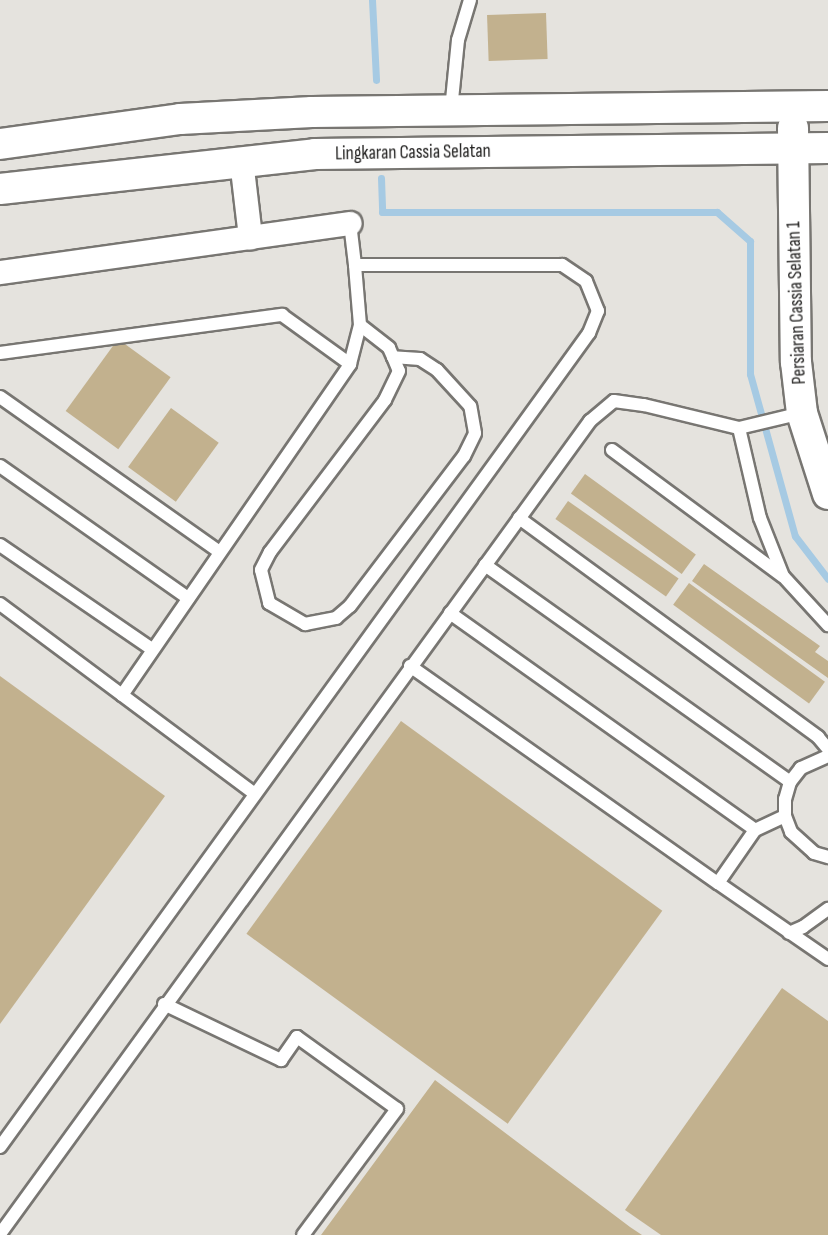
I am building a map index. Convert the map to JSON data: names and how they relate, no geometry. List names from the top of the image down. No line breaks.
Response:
{"streets":{"street":["Lingkaran Cassia Selatan","Persiaran Cassia Selatan 1"]},"crossings":[["Lingkaran Cassia Selatan","Persiaran Cassia Selatan 1"]]}
